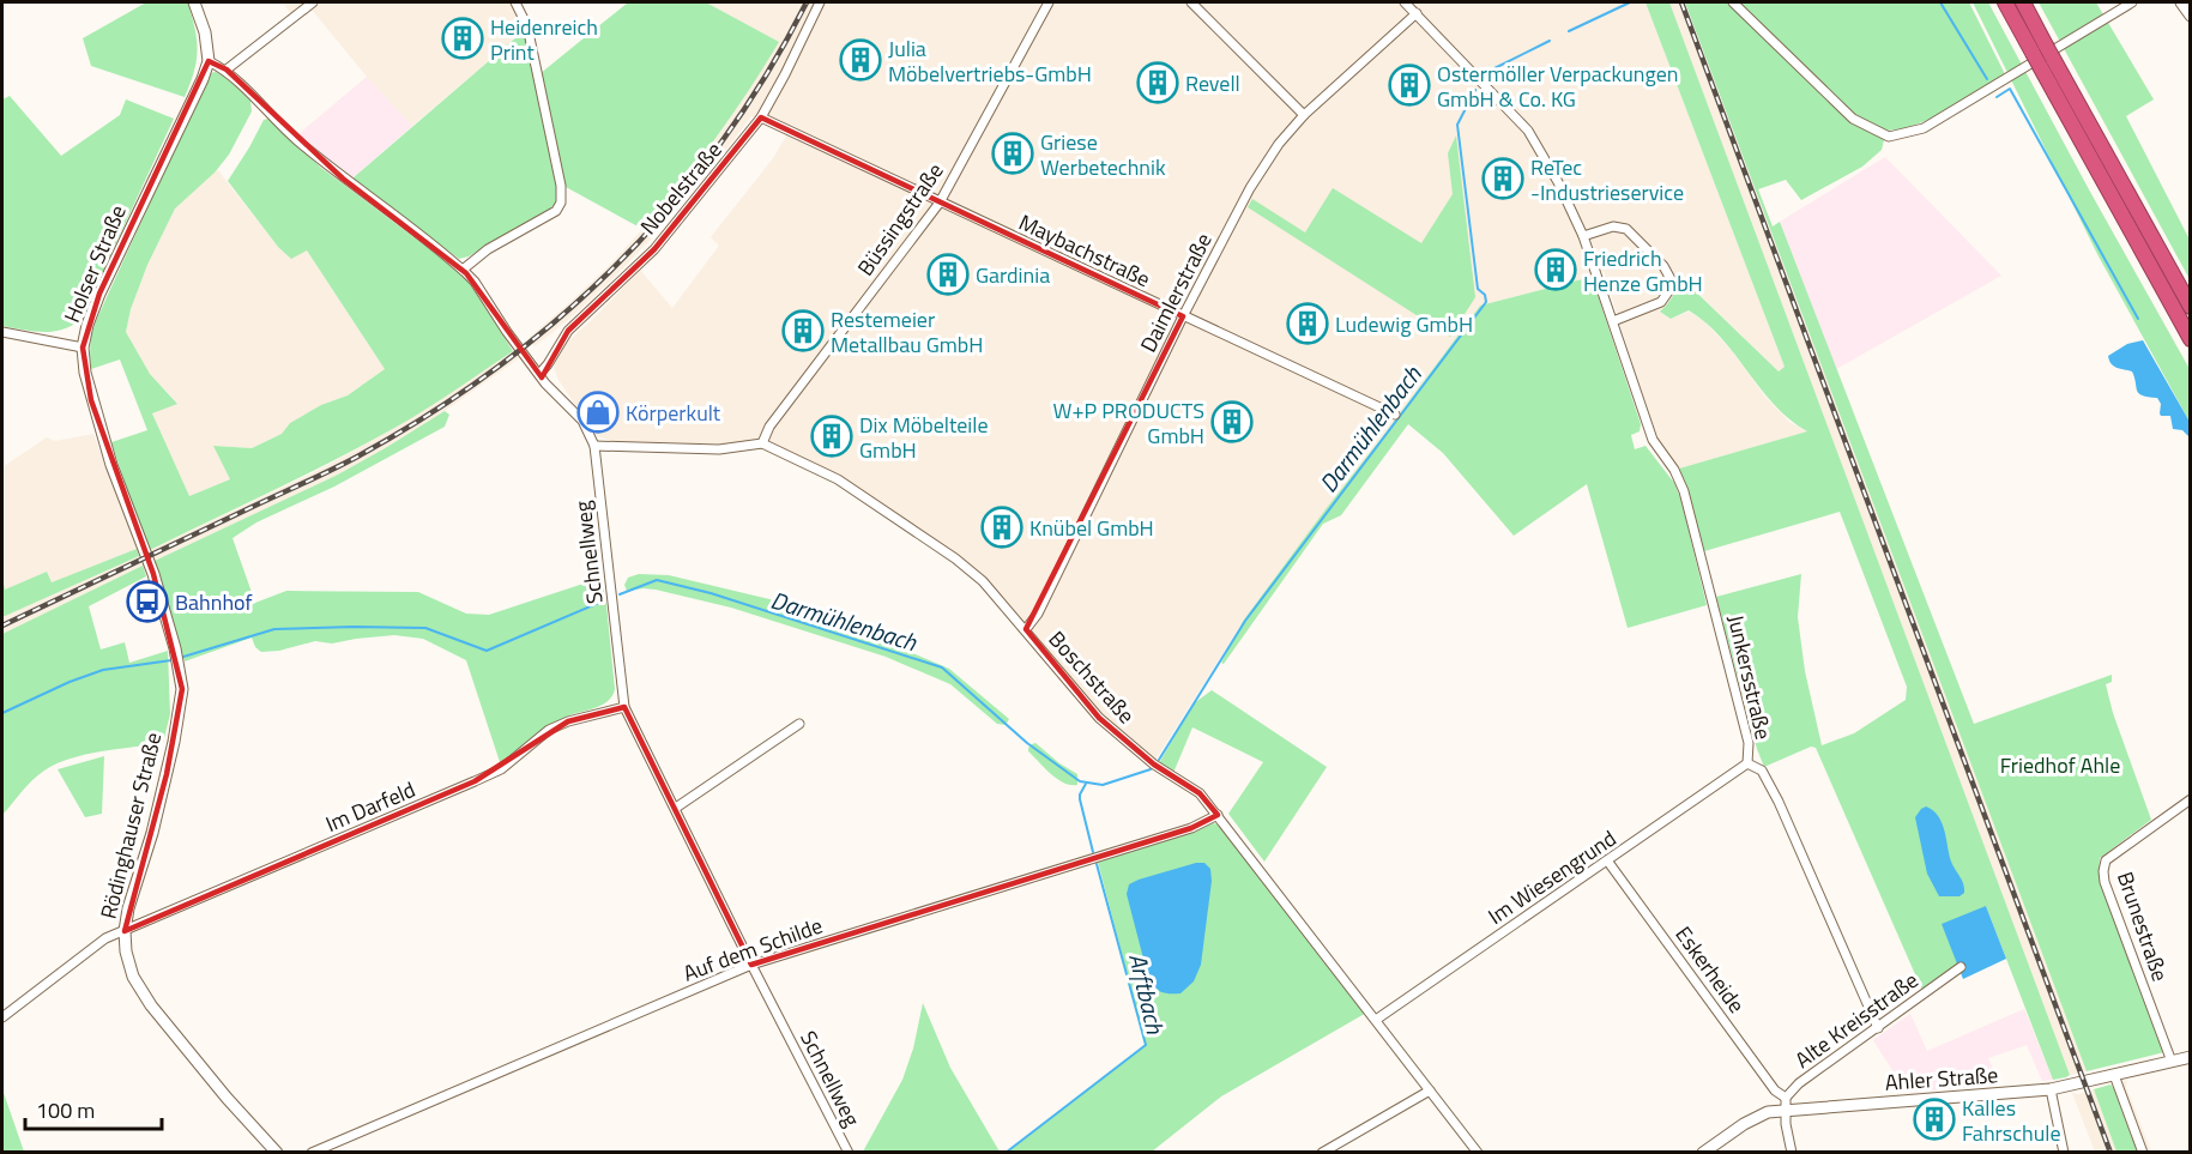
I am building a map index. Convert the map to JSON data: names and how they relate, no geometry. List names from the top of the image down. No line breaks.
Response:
{"streets":{"main road":["Holser Straße","Rödinghauser Straße","Ahler Straße"],"street":["Nobelstraße","Büssingstraße","Maybachstraße","Daimlerstraße","Schnellweg","Boschstraße","Junkersstraße","Im Darfeld","Im Wiesengrund","Brunestraße","Auf dem Schilde","Eskerheide","Alte Kreisstraße"]},"crossings":[["Nobelstraße","Maybachstraße"],["Nobelstraße","Schnellweg"],["Büssingstraße","Maybachstraße"],["Büssingstraße","Boschstraße"],["Maybachstraße","Daimlerstraße"],["Holser Straße","Schnellweg"],["Holser Straße","Rödinghauser Straße"],["Daimlerstraße","Boschstraße"],["Daimlerstraße","Junkersstraße"],["Schnellweg","Im Darfeld"],["Schnellweg","Auf dem Schilde"],["Boschstraße","Im Wiesengrund"],["Boschstraße","Auf dem Schilde"],["Junkersstraße","Im Wiesengrund"],["Junkersstraße","Alte Kreisstraße"],["Im Darfeld","Rödinghauser Straße"],["Im Wiesengrund","Eskerheide"],["Brunestraße","Ahler Straße"],["Eskerheide","Alte Kreisstraße"],["Alte Kreisstraße","Ahler Straße"]],"water":["Darmühlenbach","Arftbach"],"parks":["Friedhof Ahle"],"places":{"building":["Heidenreich Print","Julia Möbelvertriebs-GmbH","Revell","Ostermöller Verpackungen GmbH & Co. KG","Griese Werbetechnik","ReTec -Industrieservice","Friedrich Henze GmbH","Gardinia","Ludewig GmbH","Restemeier Metallbau GmbH","W+P PRODUCTS GmbH","Dix Möbelteile GmbH","Knübel GmbH","Kalles Fahrschule"],"shop":["Körperkult"],"bus stop":["Bahnhof"]},"scale_bar":"100 m"}
